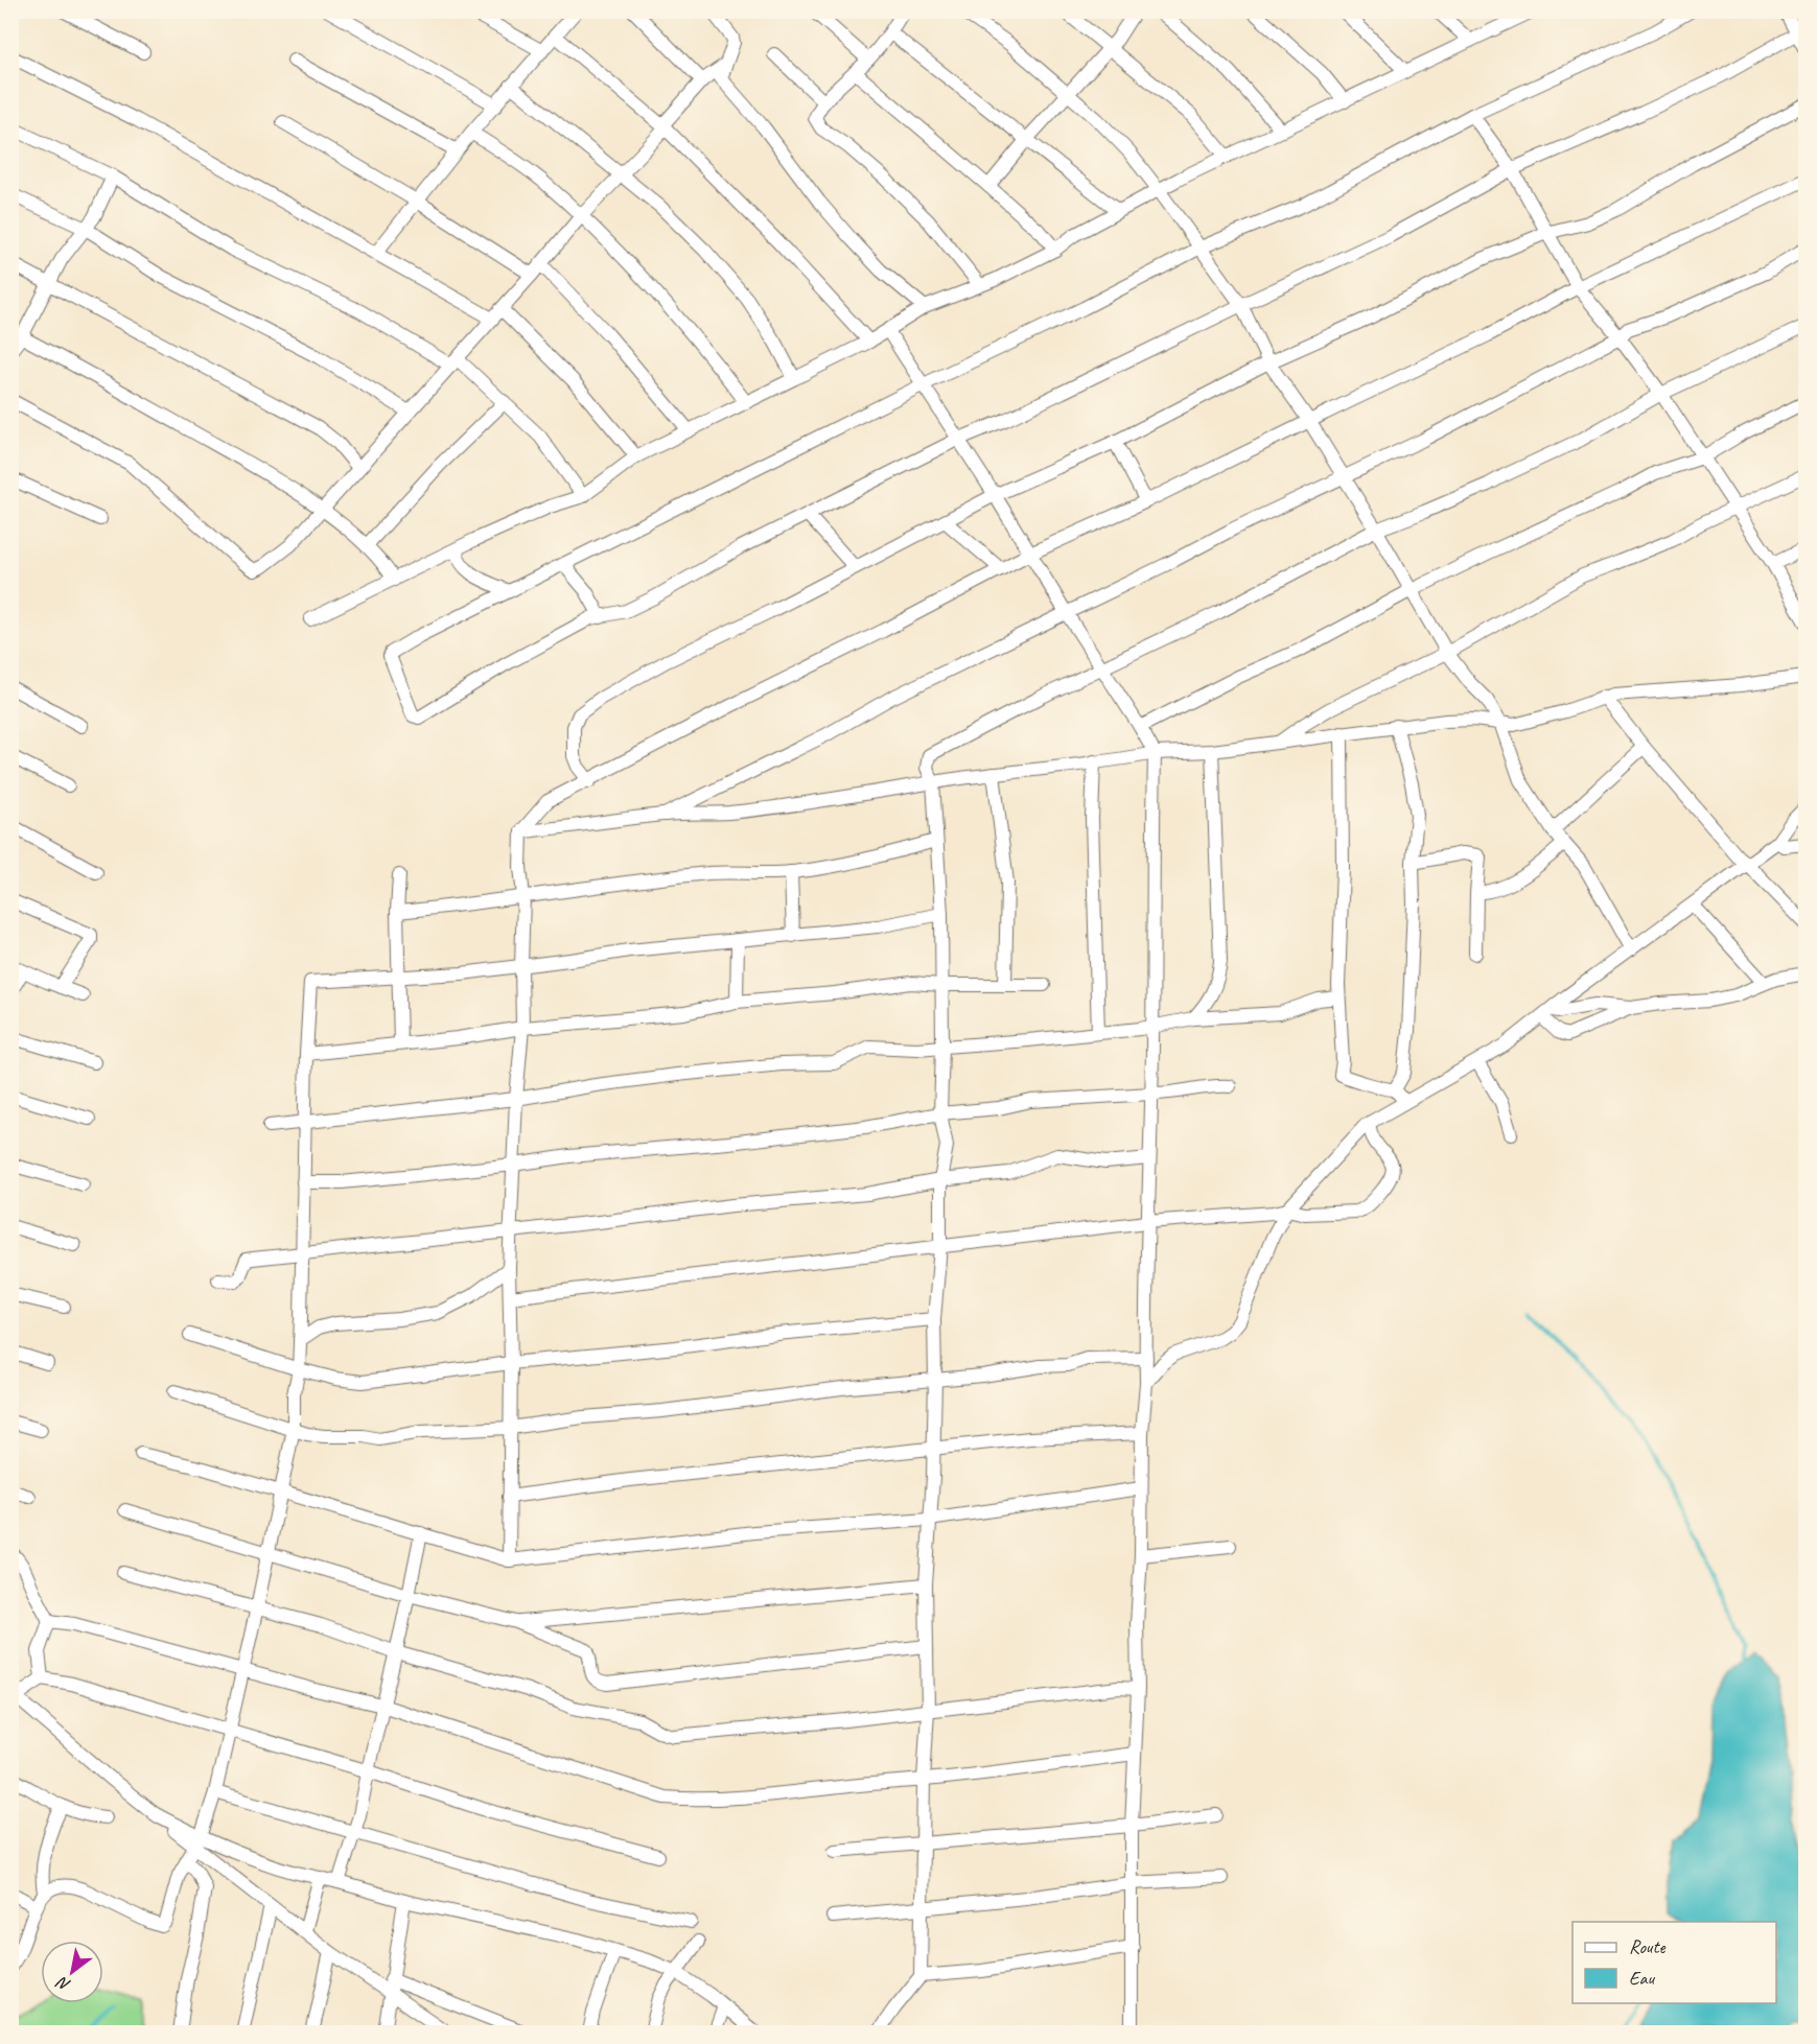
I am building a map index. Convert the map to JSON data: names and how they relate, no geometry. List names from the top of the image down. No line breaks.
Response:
{"legend":["Route","Eau"],"north":"bottom left"}
